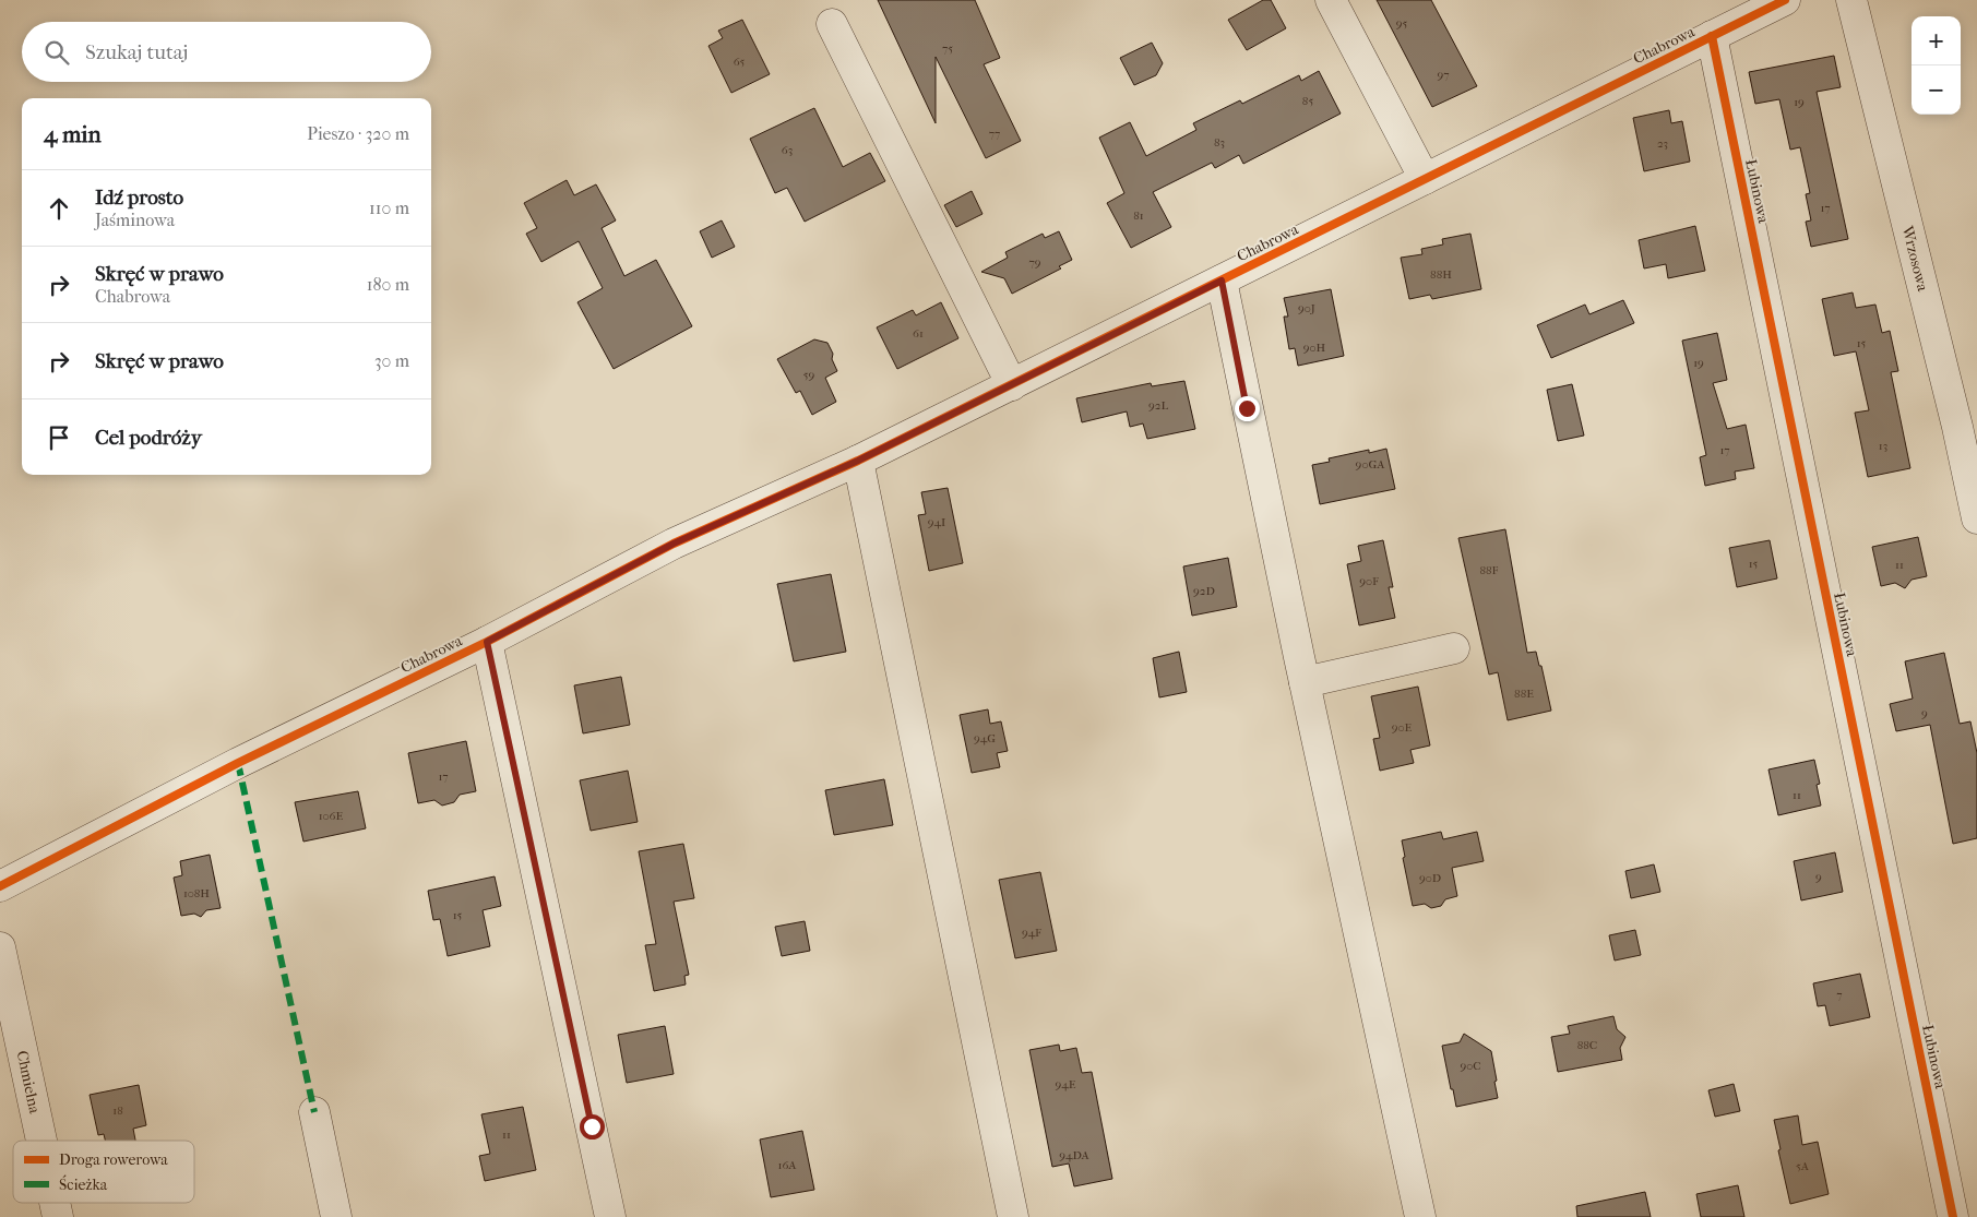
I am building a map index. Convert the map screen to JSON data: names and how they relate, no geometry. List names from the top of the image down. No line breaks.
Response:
{"streets":{"street":["Chabrowa","Łubinowa","Wrzosowa","Chmielna"]},"crossings":[["Chabrowa","Łubinowa"]],"house_numbers":["95","75","65","97","85","19","77","83","23","63","17","81","79","88H","90J","61","15","90H","19","59","92L","13","17","90GA","94I","15","11","88F","90F","92D","88E","9","90E","94G","17","11","106E","9","90D","108H","15","94F","7","88C","90C","94E","18","11","94DA","16A","5A"],"legend":["Droga rowerowa","Ścieżka"],"page":{"map_buttons":["+","−"],"search":"Szukaj tutaj","heading":["4 min","Pieszo · 320 m"],"list":[["Idź prosto","Jaśminowa","110 m"],["Skręć w prawo","Chabrowa","180 m"],["Skręć w prawo","30 m"],"Cel podróży"]}}
